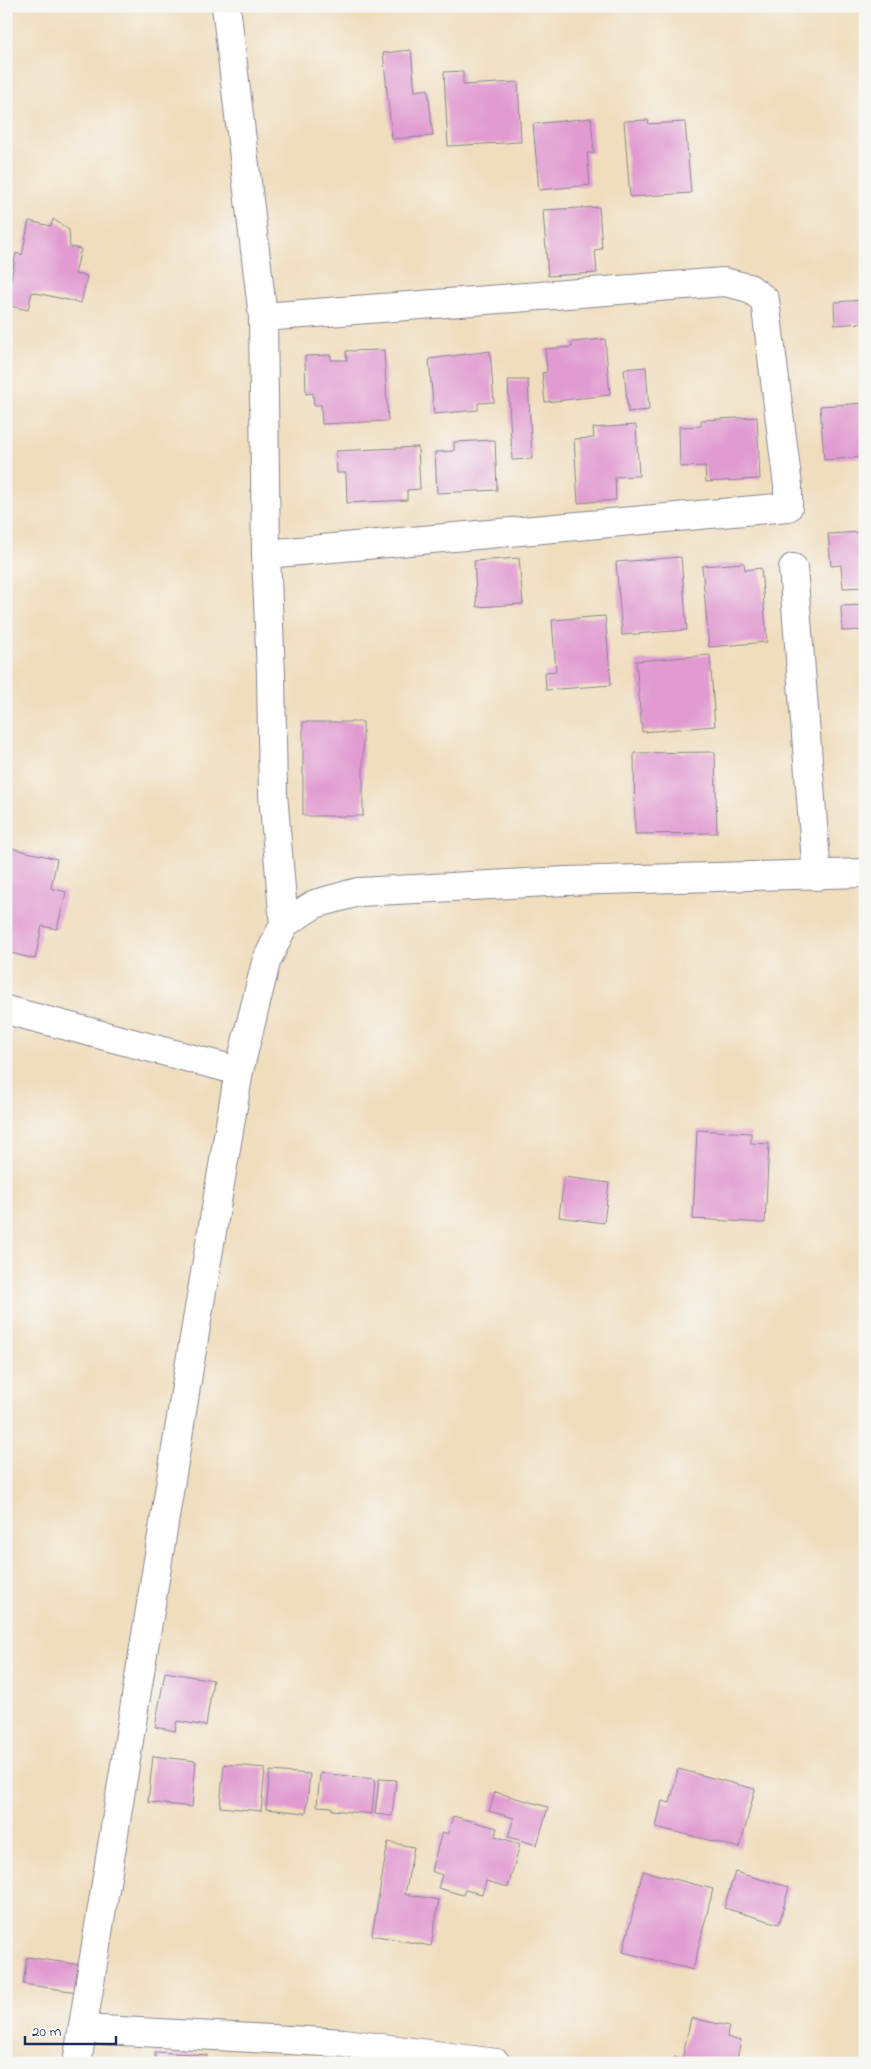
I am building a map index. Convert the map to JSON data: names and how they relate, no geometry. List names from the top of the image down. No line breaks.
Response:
{"scale_bar":"20 m"}
